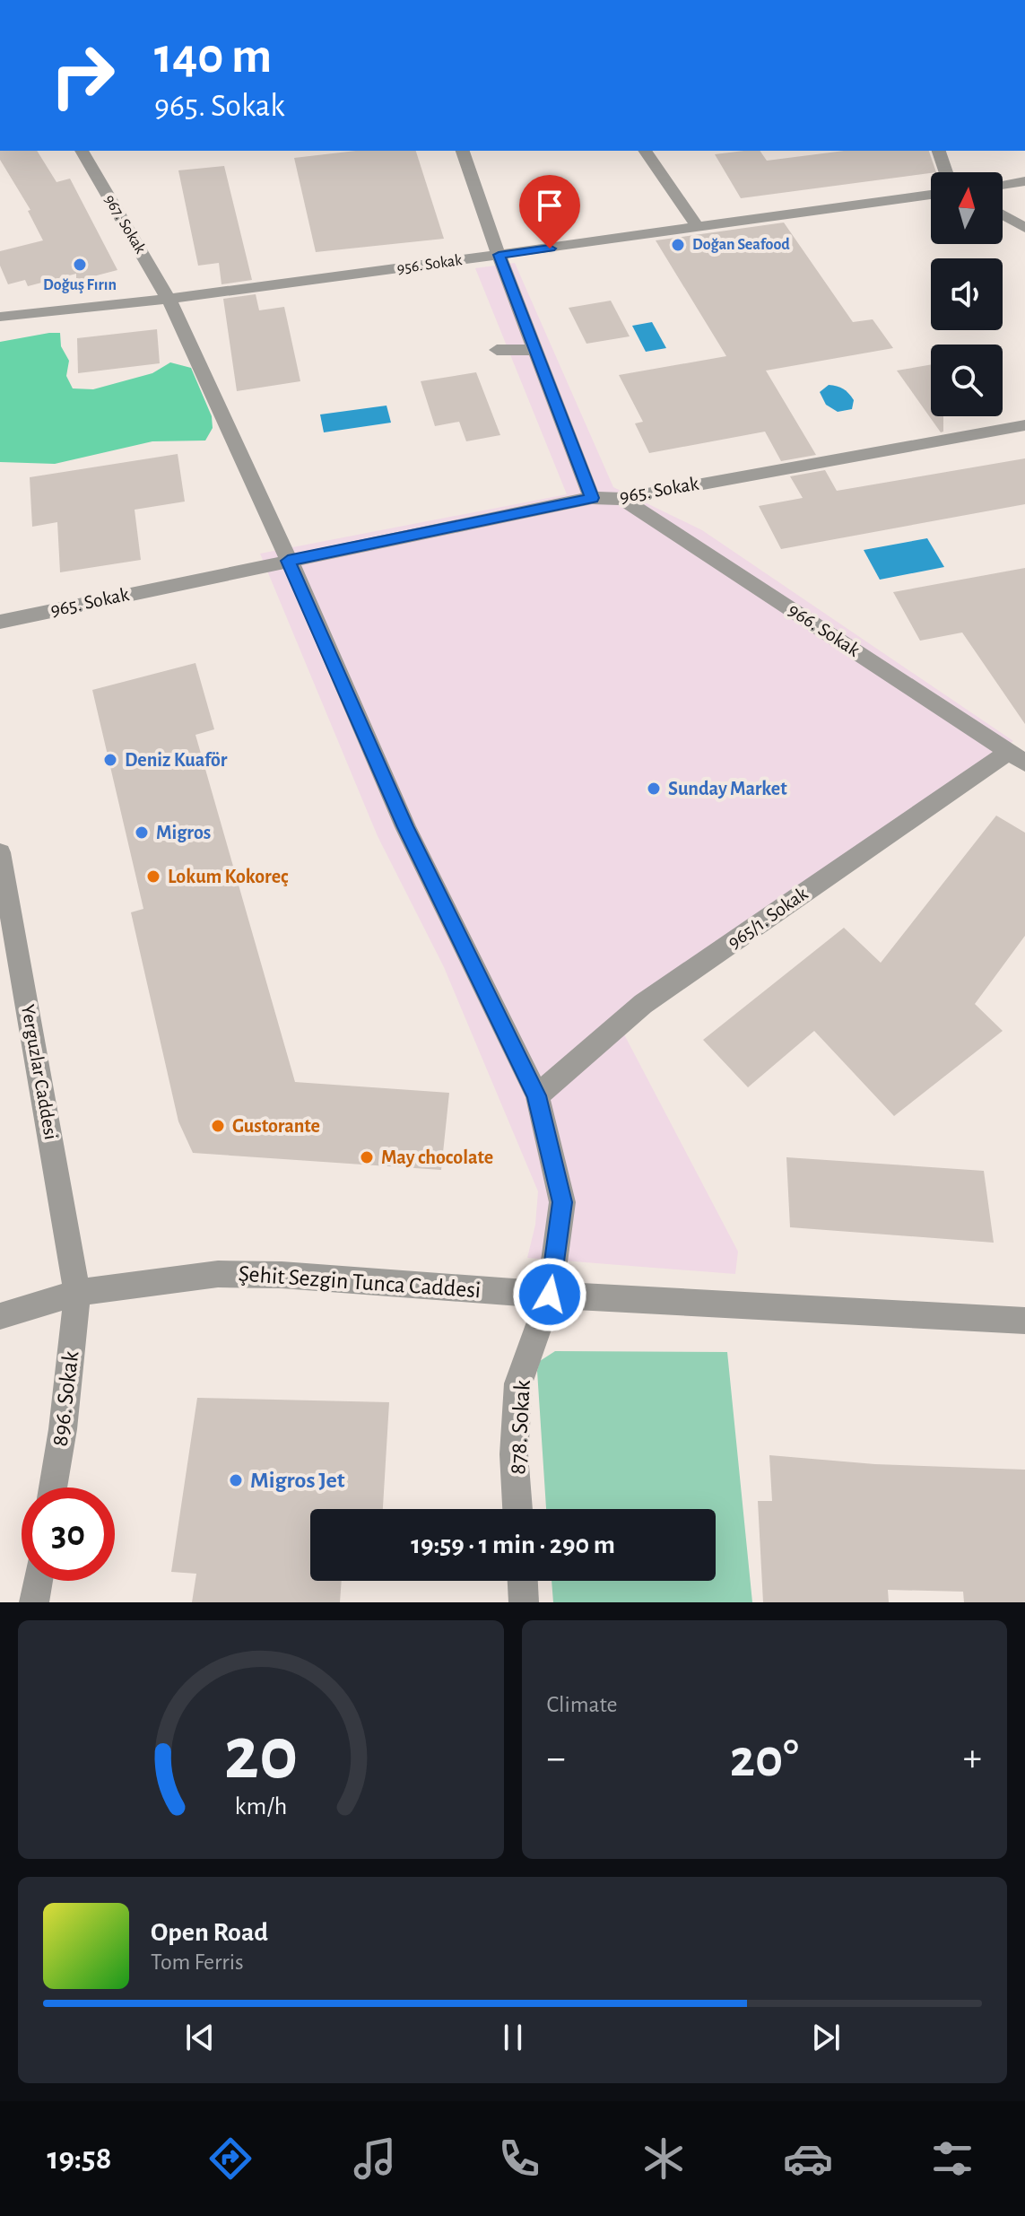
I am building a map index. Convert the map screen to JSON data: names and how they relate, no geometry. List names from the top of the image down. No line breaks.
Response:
{"streets":{"street":["967. Sokak","956. Sokak","965. Sokak","966. Sokak","965/1. Sokak","Yerguzlar Caddesi","Şehit Sezgin Tunca Caddesi","896. Sokak","878. Sokak"]},"crossings":[["967. Sokak","956. Sokak"],["967. Sokak","965. Sokak"],["965. Sokak","966. Sokak"],["966. Sokak","965/1. Sokak"],["Yerguzlar Caddesi","Şehit Sezgin Tunca Caddesi"],["Yerguzlar Caddesi","896. Sokak"],["Şehit Sezgin Tunca Caddesi","896. Sokak"],["Şehit Sezgin Tunca Caddesi","878. Sokak"]],"places":["Doğan Seafood","Doğuş Fırın","Deniz Kuaför","Sunday Market","Migros","Lokum Kokoreç","Gustorante","May chocolate","Migros Jet"],"north":"top","page":{"turn":["140 m","965. Sokak"],"limit":"30","trip":"19:59 · 1 min · 290 m","tile":"Climate","heat":["−","20°","+"],"song":["Open Road","Tom Ferris"],"tabs":"19:58","gauge":["20","km/h"]}}
